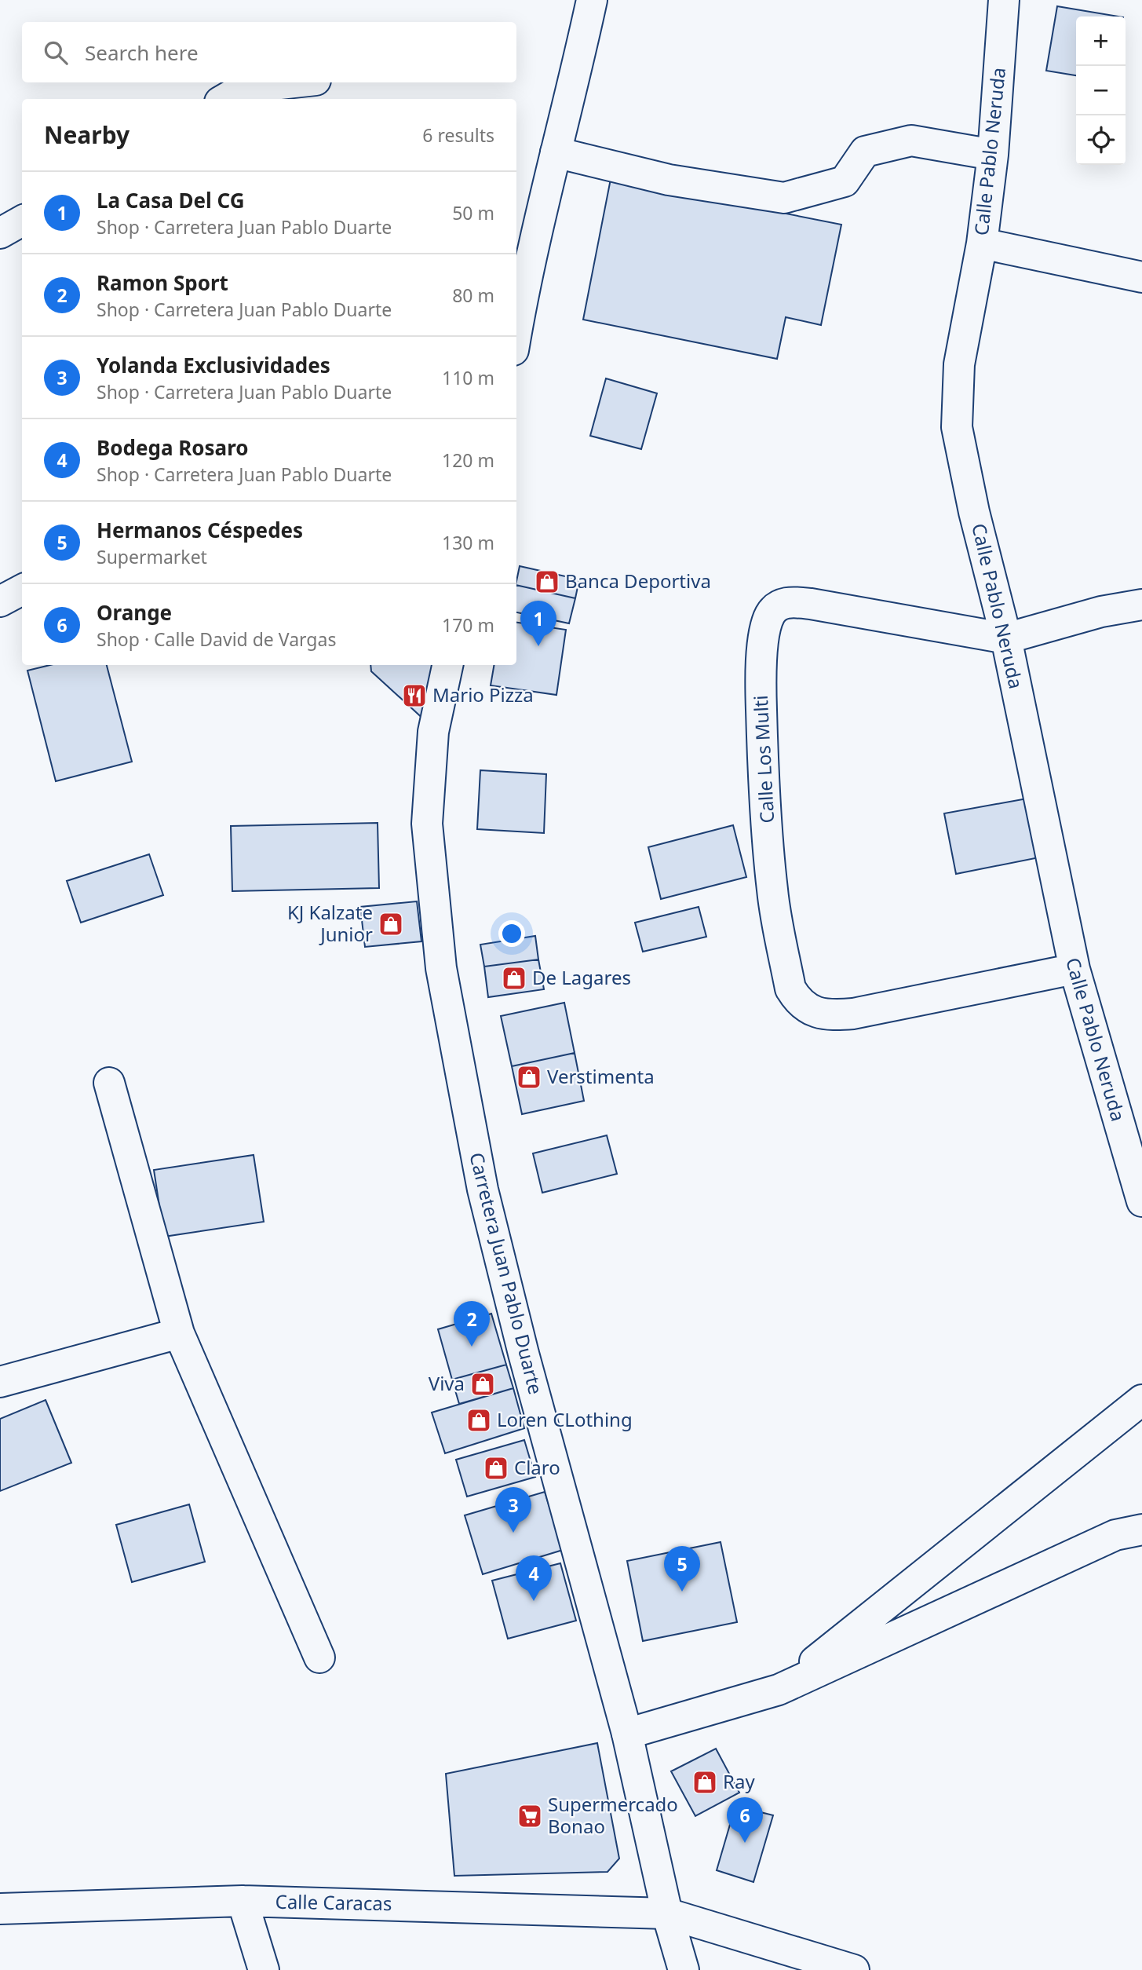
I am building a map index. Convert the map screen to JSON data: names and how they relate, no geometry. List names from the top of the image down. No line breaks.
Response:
{"streets":{"street":["Calle Pablo Neruda","Calle Los Multi","Carretera Juan Pablo Duarte","Calle Caracas"]},"crossings":[["Calle Pablo Neruda","Calle Los Multi"],["Carretera Juan Pablo Duarte","Calle Caracas"]],"places":{"shop":["Banca Deportiva","KJ Kalzate Junior","De Lagares","Verstimenta","Viva","Loren CLothing","Claro","Ray"],"restaurant":["Mario Pizza"],"supermarket":["Supermercado Bonao"]},"page":{"map_buttons":["+","−"],"search":"Search here","heading":["Nearby","6 results"],"list":[{"mark":"1","name":"La Casa Del CG","note":"Shop · Carretera Juan Pablo Duarte","value":"50 m"},{"mark":"2","name":"Ramon Sport","note":"Shop · Carretera Juan Pablo Duarte","value":"80 m"},{"mark":"3","name":"Yolanda Exclusividades","note":"Shop · Carretera Juan Pablo Duarte","value":"110 m"},{"mark":"4","name":"Bodega Rosaro","note":"Shop · Carretera Juan Pablo Duarte","value":"120 m"},{"mark":"5","name":"Hermanos Céspedes","note":"Supermarket","value":"130 m"},{"mark":"6","name":"Orange","note":"Shop · Calle David de Vargas","value":"170 m"}],"pins":["1","2","3","5","4","6"]}}
